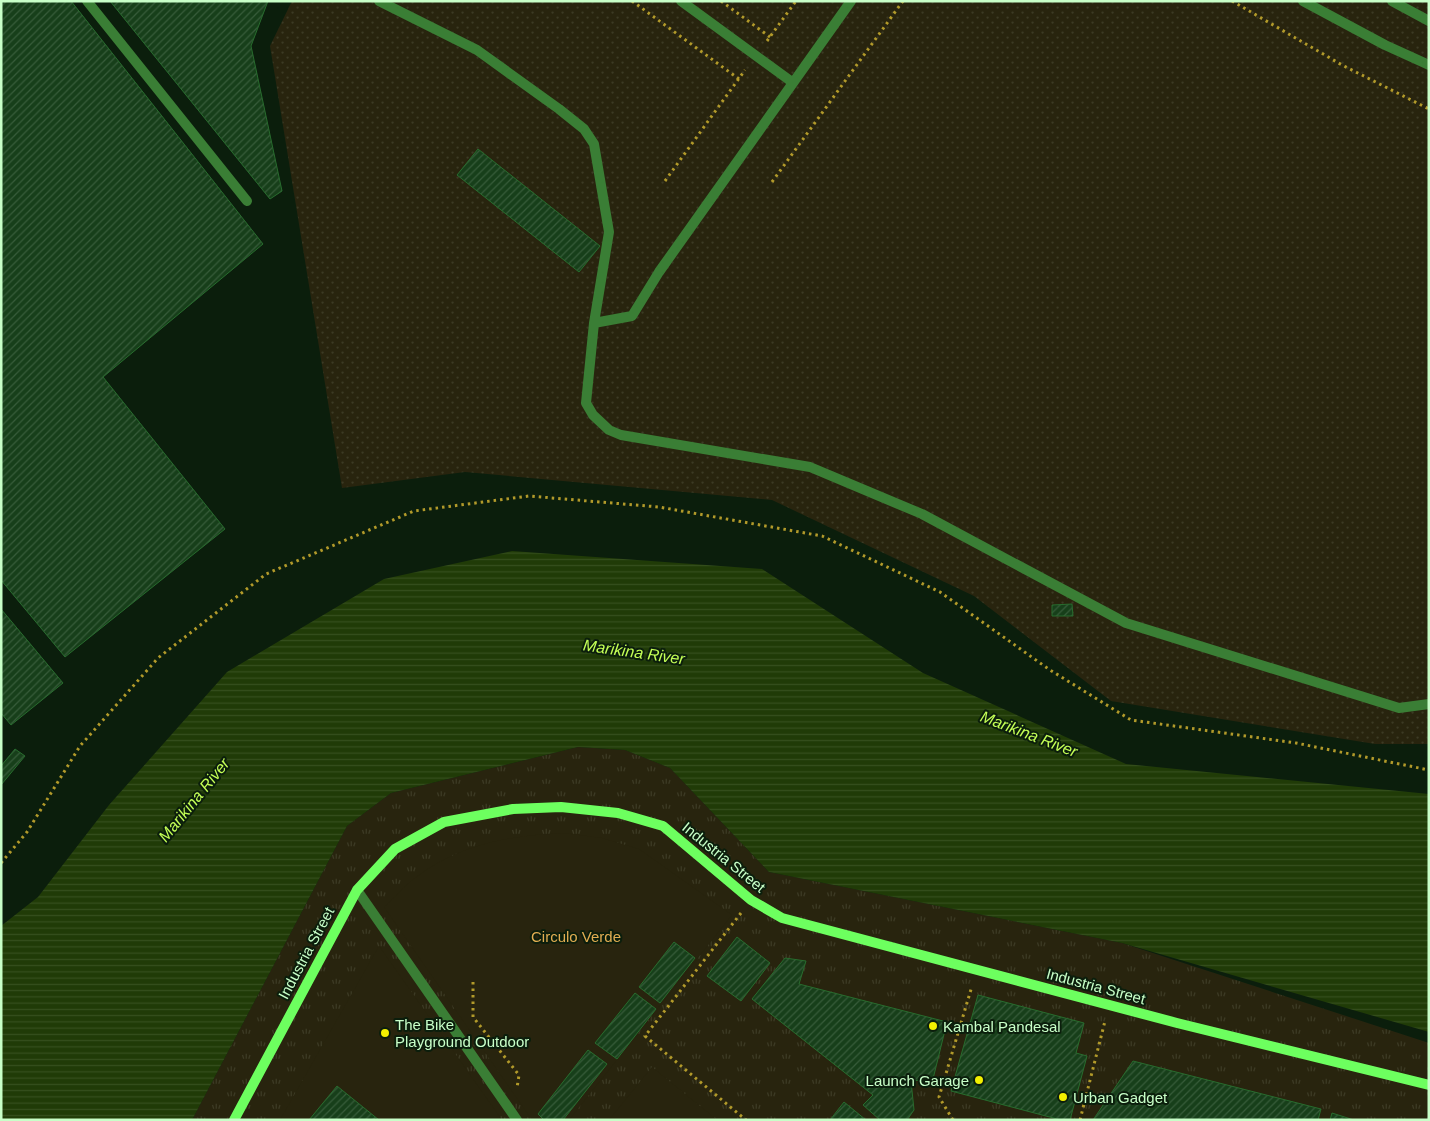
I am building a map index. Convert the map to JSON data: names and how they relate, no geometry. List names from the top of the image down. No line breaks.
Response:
{"streets":{"street":["Industria Street"]},"water":["Marikina River"],"parks":["Circulo Verde"],"places":["Kambal Pandesal","The Bike Playground Outdoor","Launch Garage","Urban Gadget"]}
